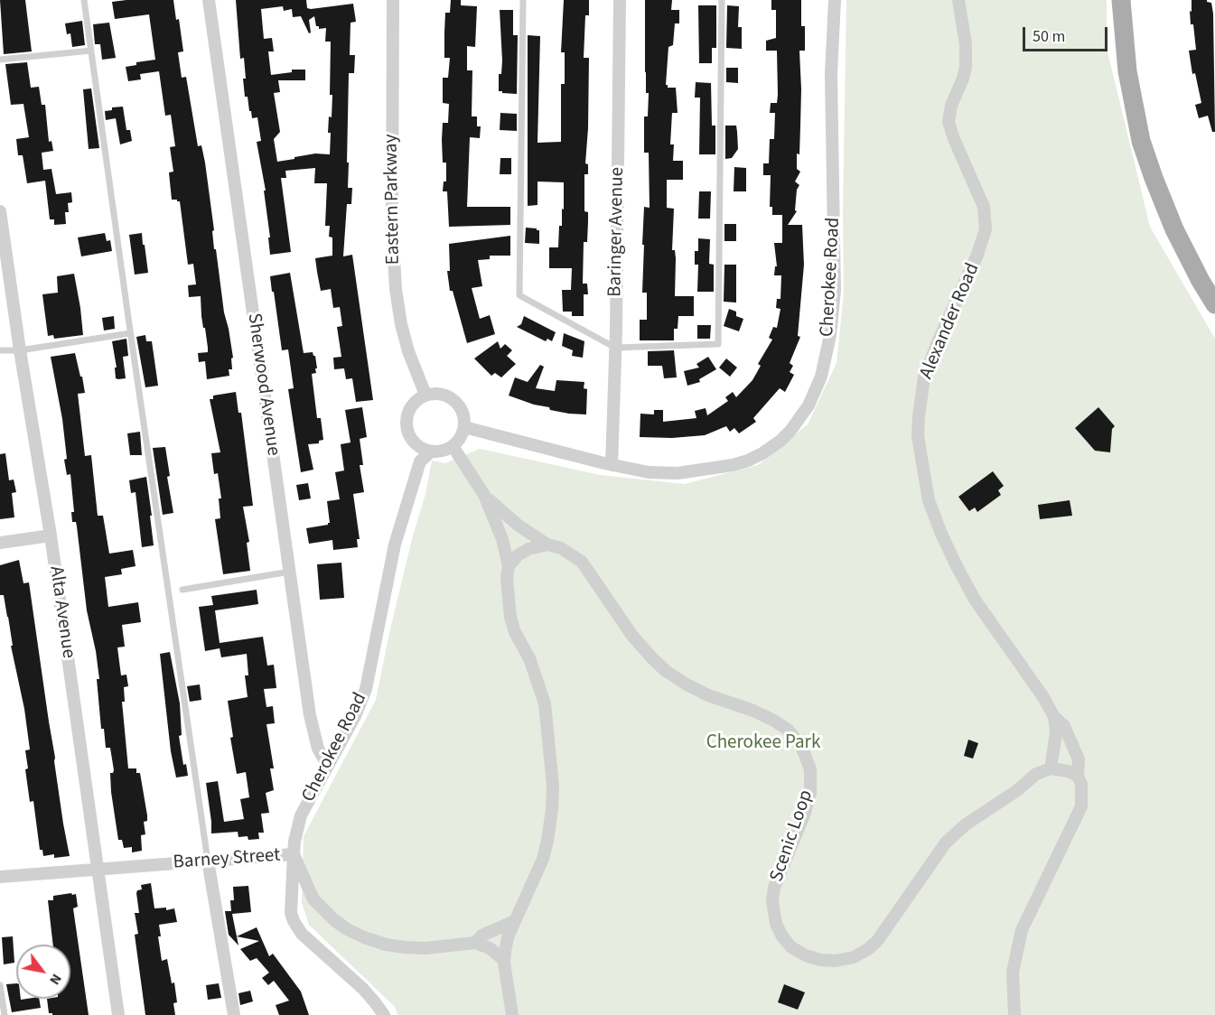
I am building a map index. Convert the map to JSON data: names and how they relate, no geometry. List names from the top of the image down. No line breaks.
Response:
{"streets":{"street":["Eastern Parkway","Baringer Avenue","Cherokee Road","Alexander Road","Sherwood Avenue","Alta Avenue","Scenic Loop","Barney Street"]},"crossings":[["Eastern Parkway","Cherokee Road"],["Baringer Avenue","Cherokee Road"],["Cherokee Road","Sherwood Avenue"],["Cherokee Road","Barney Street"],["Alexander Road","Scenic Loop"],["Alta Avenue","Barney Street"]],"parks":["Cherokee Park"],"scale_bar":"50 m","north":"bottom right"}
